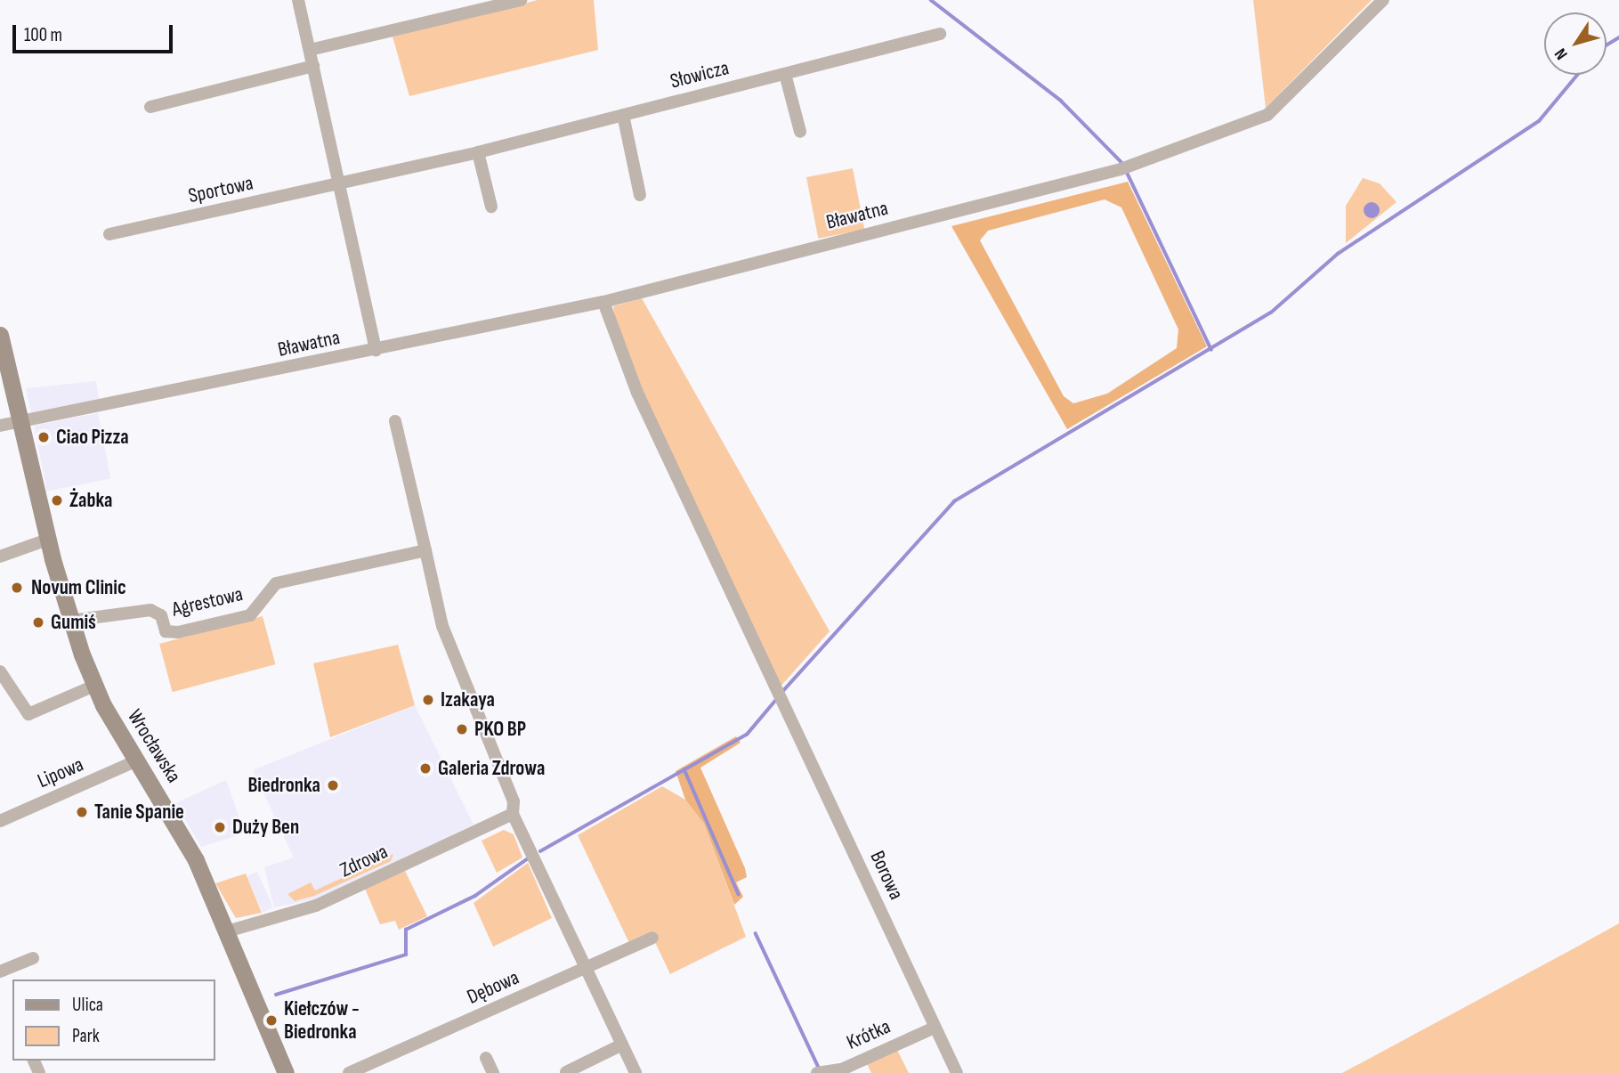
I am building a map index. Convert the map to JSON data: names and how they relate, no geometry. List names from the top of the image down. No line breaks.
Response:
{"streets":{"street":["Słowicza","Sportowa","Bławatna","Agrestowa","Wrocławska","Lipowa","Zdrowa","Borowa","Dębowa","Krótka"]},"crossings":[["Słowicza","Sportowa"],["Bławatna","Wrocławska"],["Bławatna","Borowa"],["Agrestowa","Wrocławska"],["Wrocławska","Lipowa"],["Wrocławska","Zdrowa"],["Borowa","Krótka"]],"places":["Ciao Pizza","Żabka","Novum Clinic","Gumiś","Izakaya","PKO BP","Galeria Zdrowa","Biedronka","Tanie Spanie","Duży Ben","Kiełczów - Biedronka"],"legend":["Ulica","Park"],"scale_bar":"100 m","north":"bottom left"}
